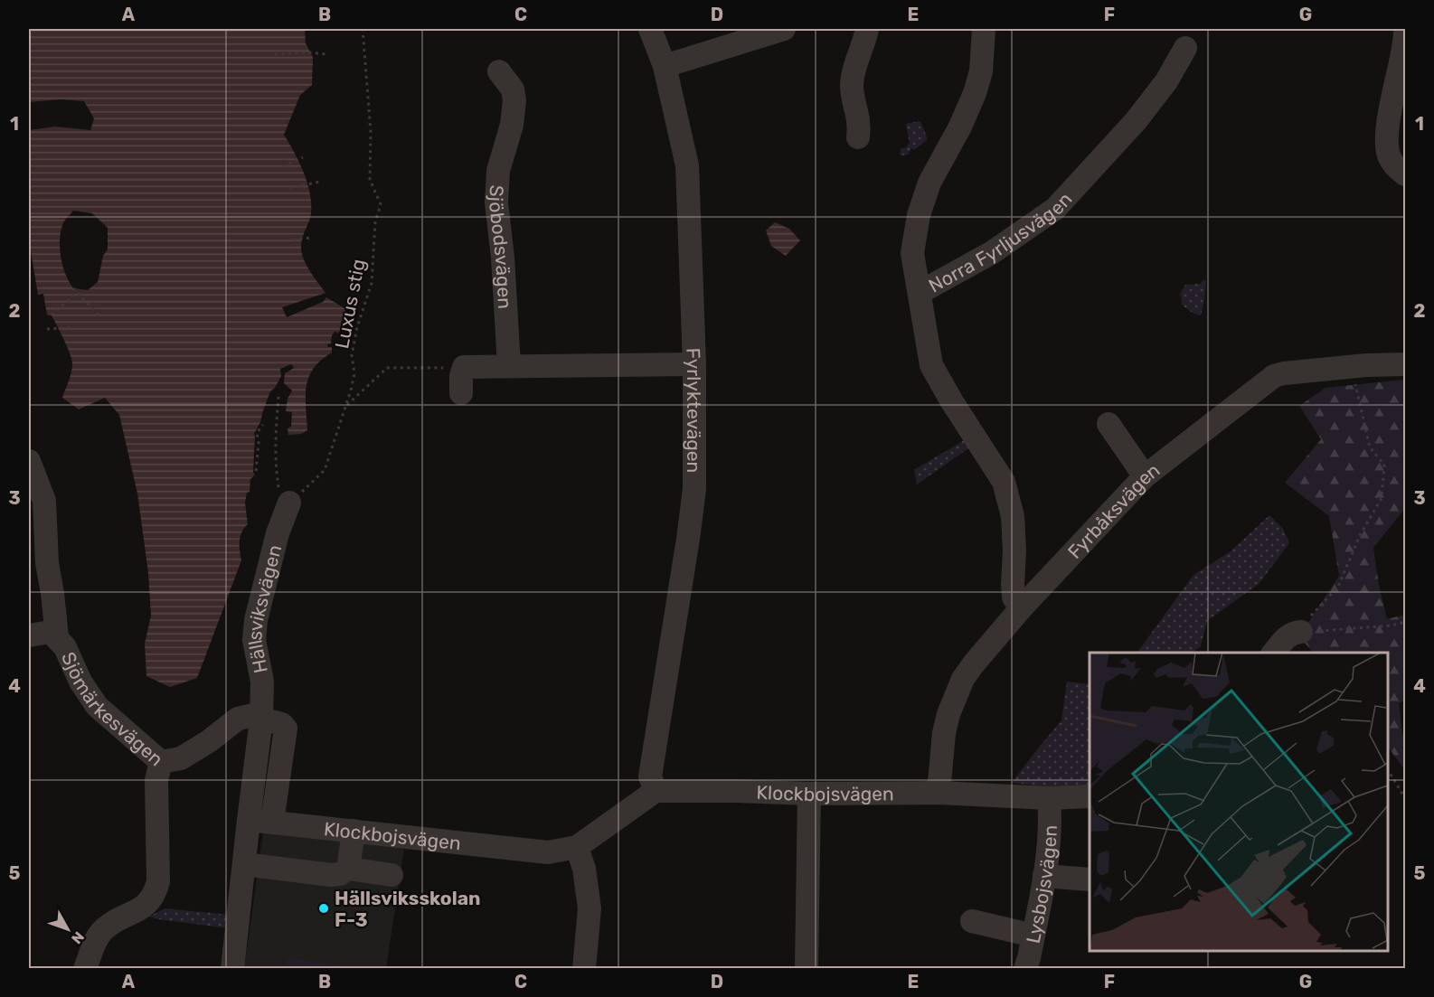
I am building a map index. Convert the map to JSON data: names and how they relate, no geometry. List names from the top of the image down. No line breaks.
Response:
{"streets":{"street":["Norra Fyrljusvägen","Sjöbodsvägen","Fyrlyktevägen","Fyrbåksvägen","Hällsviksvägen","Sjömärkesvägen","Klockbojsvägen","Lysbojsvägen"],"path":["Luxus stig"]},"crossings":[["Norra Fyrljusvägen","Fyrbåksvägen"],["Luxus stig","Hällsviksvägen"],["Fyrlyktevägen","Klockbojsvägen"],["Fyrbåksvägen","Klockbojsvägen"],["Hällsviksvägen","Sjömärkesvägen"],["Klockbojsvägen","Lysbojsvägen"]],"places":["Hällsviksskolan F-3"],"north":"bottom right","grid":{"columns":["A","B","C","D","E","F","G"],"rows":["1","2","3","4","5"]}}
